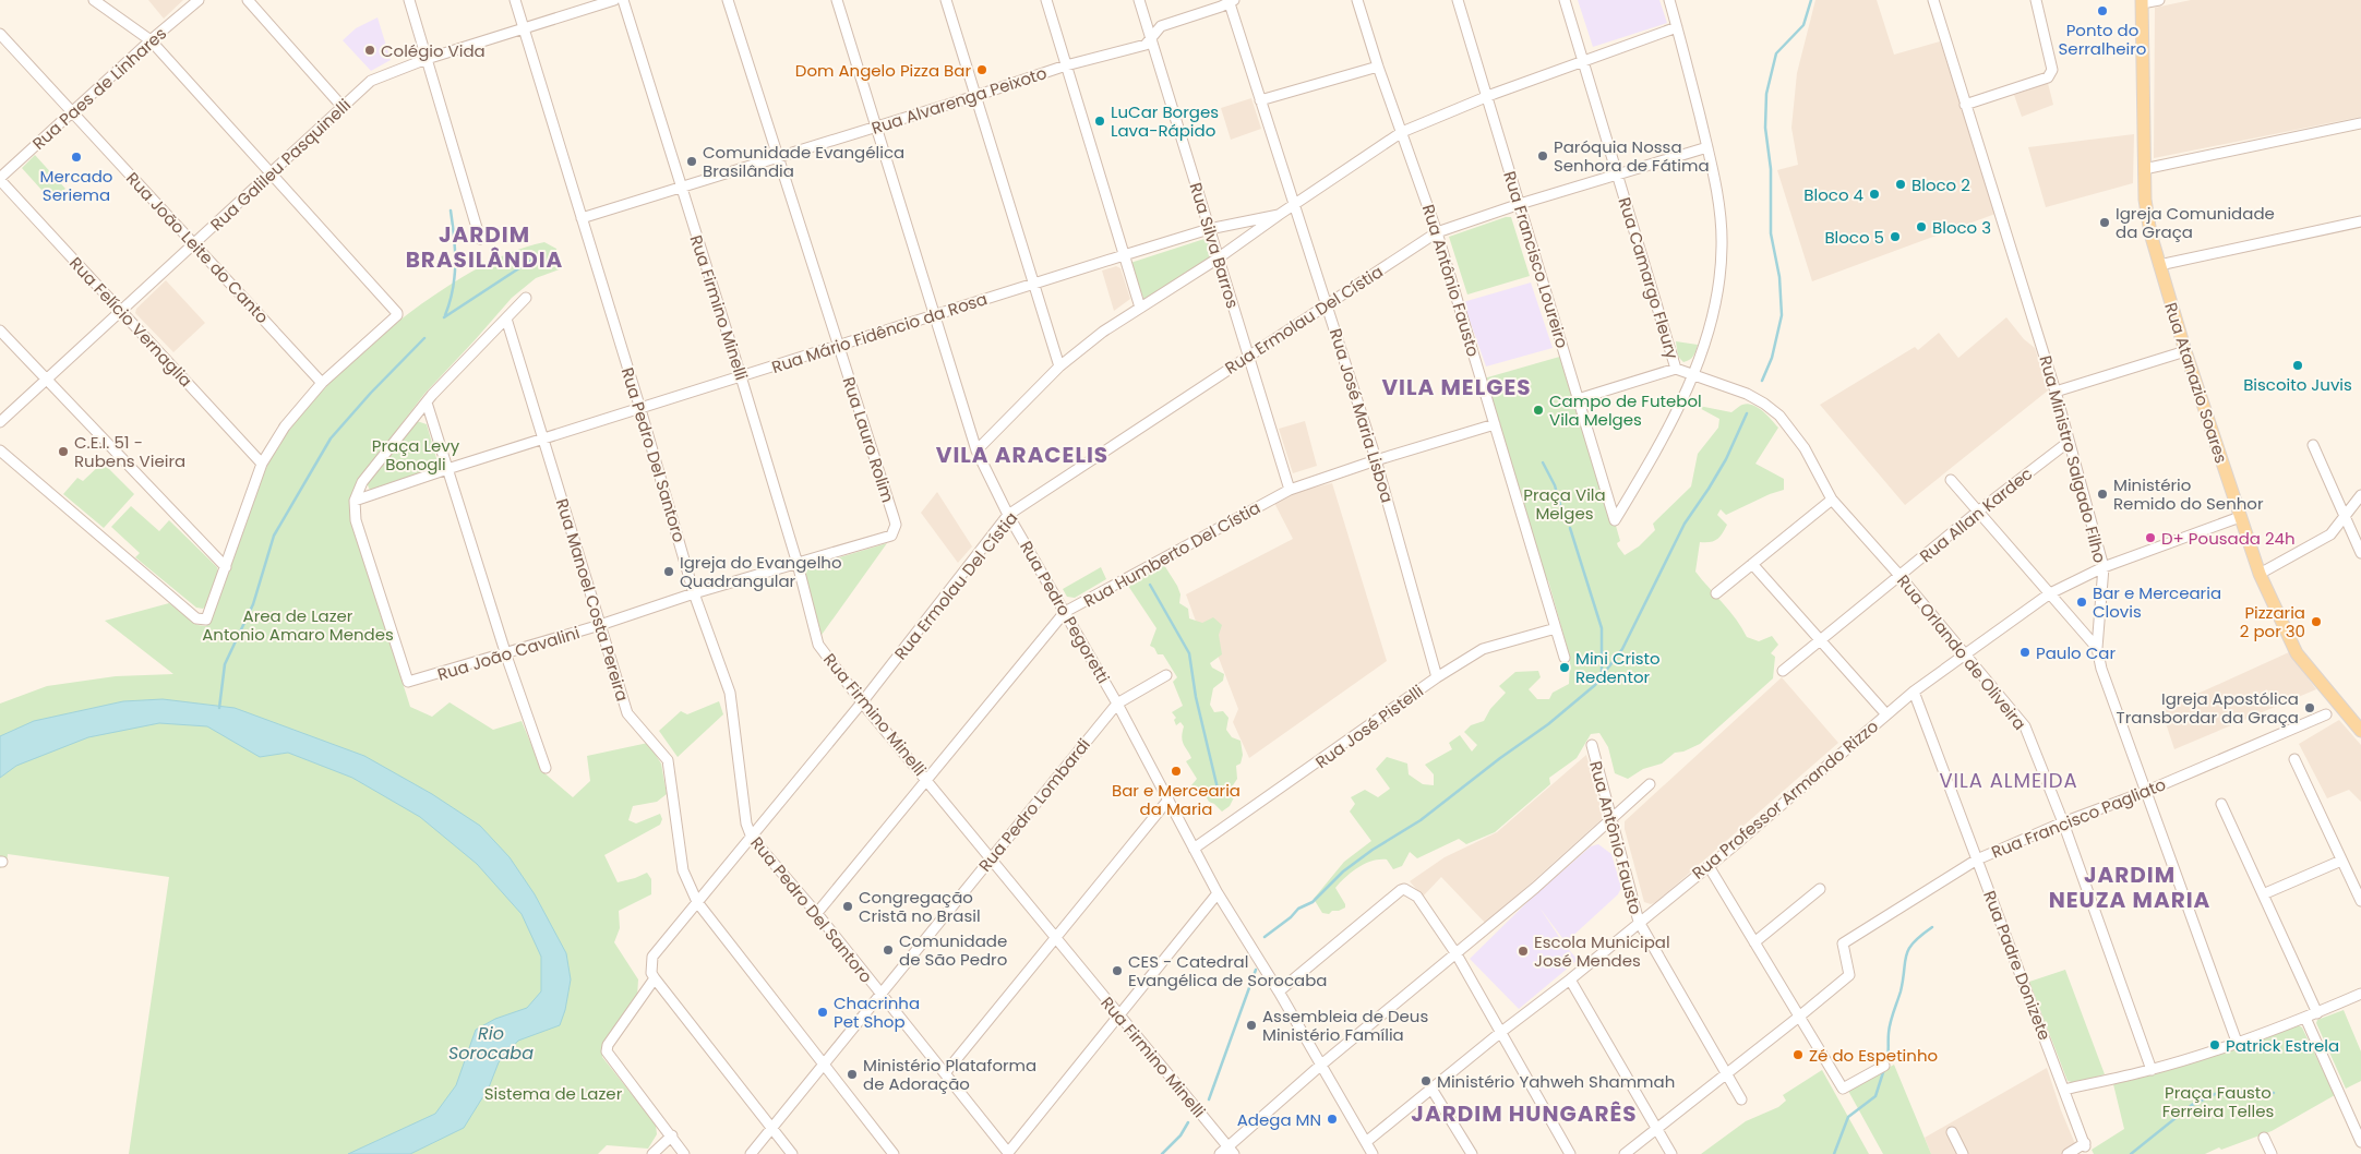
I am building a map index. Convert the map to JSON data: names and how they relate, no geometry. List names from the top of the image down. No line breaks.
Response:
{"streets":{"main road":["Rua Atanazio Soares"],"street":["Rua Paes de Linhares","Rua Alvarenga Peixoto","Rua Galileu Pasquinelli","Rua Silva Barros","Rua João Leite do Canto","Rua Francisco Loureiro","Rua Camargo Fleury","Rua Antônio Fausto","Rua Firmino Minelli","Rua Ermolau Del Cístia","Rua Felício Vernaglia","Rua Mário Fidêncio da Rosa","Rua José Maria Lisboa","Rua Lauro Rolim","Rua Pedro Del Santoro","Rua Ministro Salgado Filho","Rua Allan Kardec","Rua Humberto Del Cístia","Rua Manoel Costa Pereira","Rua Pedro Pegoretti","Rua Orlando de Oliveira","Rua João Cavalini","Rua José Pistelli","Rua Professor Armando Rizzo","Rua Pedro Lombardi","Rua Francisco Pagliato","Rua Padre Donizete"]},"crossings":[["Rua Paes de Linhares","Rua João Leite do Canto"],["Rua Paes de Linhares","Rua Felício Vernaglia"],["Rua Alvarenga Peixoto","Rua Silva Barros"],["Rua Alvarenga Peixoto","Rua Firmino Minelli"],["Rua Alvarenga Peixoto","Rua José Maria Lisboa"],["Rua Alvarenga Peixoto","Rua Lauro Rolim"],["Rua Alvarenga Peixoto","Rua Pedro Del Santoro"],["Rua Alvarenga Peixoto","Rua Pedro Pegoretti"],["Rua Galileu Pasquinelli","Rua João Leite do Canto"],["Rua Galileu Pasquinelli","Rua Felício Vernaglia"],["Rua Galileu Pasquinelli","Rua Pedro Del Santoro"],["Rua Silva Barros","Rua Ermolau Del Cístia"],["Rua Silva Barros","Rua Mário Fidêncio da Rosa"],["Rua Silva Barros","Rua Humberto Del Cístia"],["Rua Francisco Loureiro","Rua Ermolau Del Cístia"],["Rua Francisco Loureiro","Rua Orlando de Oliveira"],["Rua Camargo Fleury","Rua Ermolau Del Cístia"],["Rua Antônio Fausto","Rua Ermolau Del Cístia"],["Rua Antônio Fausto","Rua Humberto Del Cístia"],["Rua Antônio Fausto","Rua José Pistelli"],["Rua Antônio Fausto","Rua Professor Armando Rizzo"],["Rua Firmino Minelli","Rua Ermolau Del Cístia"],["Rua Firmino Minelli","Rua Mário Fidêncio da Rosa"],["Rua Firmino Minelli","Rua Humberto Del Cístia"],["Rua Firmino Minelli","Rua João Cavalini"],["Rua Firmino Minelli","Rua Pedro Lombardi"],["Rua Ermolau Del Cístia","Rua José Maria Lisboa"],["Rua Ermolau Del Cístia","Rua Pedro Del Santoro"],["Rua Ermolau Del Cístia","Rua Manoel Costa Pereira"],["Rua Ermolau Del Cístia","Rua Pedro Pegoretti"],["Rua Mário Fidêncio da Rosa","Rua Lauro Rolim"],["Rua Mário Fidêncio da Rosa","Rua Pedro Del Santoro"],["Rua Mário Fidêncio da Rosa","Rua Manoel Costa Pereira"],["Rua Mário Fidêncio da Rosa","Rua Pedro Pegoretti"],["Rua Mário Fidêncio da Rosa","Rua João Cavalini"],["Rua Atanazio Soares","Rua Professor Armando Rizzo"],["Rua José Maria Lisboa","Rua Humberto Del Cístia"],["Rua José Maria Lisboa","Rua José Pistelli"],["Rua Lauro Rolim","Rua João Cavalini"],["Rua Pedro Del Santoro","Rua Humberto Del Cístia"],["Rua Pedro Del Santoro","Rua João Cavalini"],["Rua Pedro Del Santoro","Rua Pedro Lombardi"],["Rua Ministro Salgado Filho","Rua Allan Kardec"],["Rua Ministro Salgado Filho","Rua Professor Armando Rizzo"],["Rua Ministro Salgado Filho","Rua Francisco Pagliato"],["Rua Allan Kardec","Rua Orlando de Oliveira"],["Rua Humberto Del Cístia","Rua Pedro Pegoretti"],["Rua Manoel Costa Pereira","Rua João Cavalini"],["Rua Manoel Costa Pereira","Rua Pedro Lombardi"],["Rua Pedro Pegoretti","Rua José Pistelli"],["Rua Pedro Pegoretti","Rua Professor Armando Rizzo"],["Rua Pedro Pegoretti","Rua Pedro Lombardi"],["Rua Orlando de Oliveira","Rua Professor Armando Rizzo"],["Rua Orlando de Oliveira","Rua Francisco Pagliato"],["Rua Professor Armando Rizzo","Rua Padre Donizete"],["Rua Francisco Pagliato","Rua Padre Donizete"]],"districts":["JARDIM BRASILÂNDIA","VILA MELGES","VILA ARACELIS","VILA ALMEIDA","JARDIM NEUZA MARIA","JARDIM HUNGARÊS"],"water":["Rio Sorocaba"],"parks":["Praça Levy Bonogli","Praça Vila Melges","Area de Lazer Antonio Amaro Mendes","Praça Fausto Ferreira Telles","Sistema de Lazer"],"places":["Ponto do Serralheiro","Colégio Vida","Dom Angelo Pizza Bar","LuCar Borges Lava-Rápido","Paróquia Nossa Senhora de Fátima","Mercado Seriema","Comunidade Evangélica Brasilândia","Bloco 2","Bloco 4","Igreja Comunidade da Graça","Bloco 3","Bloco 5","Biscoito Juvis","Campo de Futebol Vila Melges","C.E.I. 51 - Rubens Vieira","Ministério Remido do Senhor","D+ Pousada 24h","Igreja do Evangelho Quadrangular","Bar e Mercearia Clovis","Pizzaria 2 por 30","Paulo Car","Mini Cristo Redentor","Igreja Apostólica Transbordar da Graça","Bar e Mercearia da Maria","Congregação Cristã no Brasil","Comunidade de São Pedro","Escola Municipal José Mendes","CES - Catedral Evangélica de Sorocaba","Chacrinha Pet Shop","Assembleia de Deus Ministério Família","Patrick Estrela","Zé do Espetinho","Ministério Plataforma de Adoração","Ministério Yahweh Shammah","Adega MN"]}
